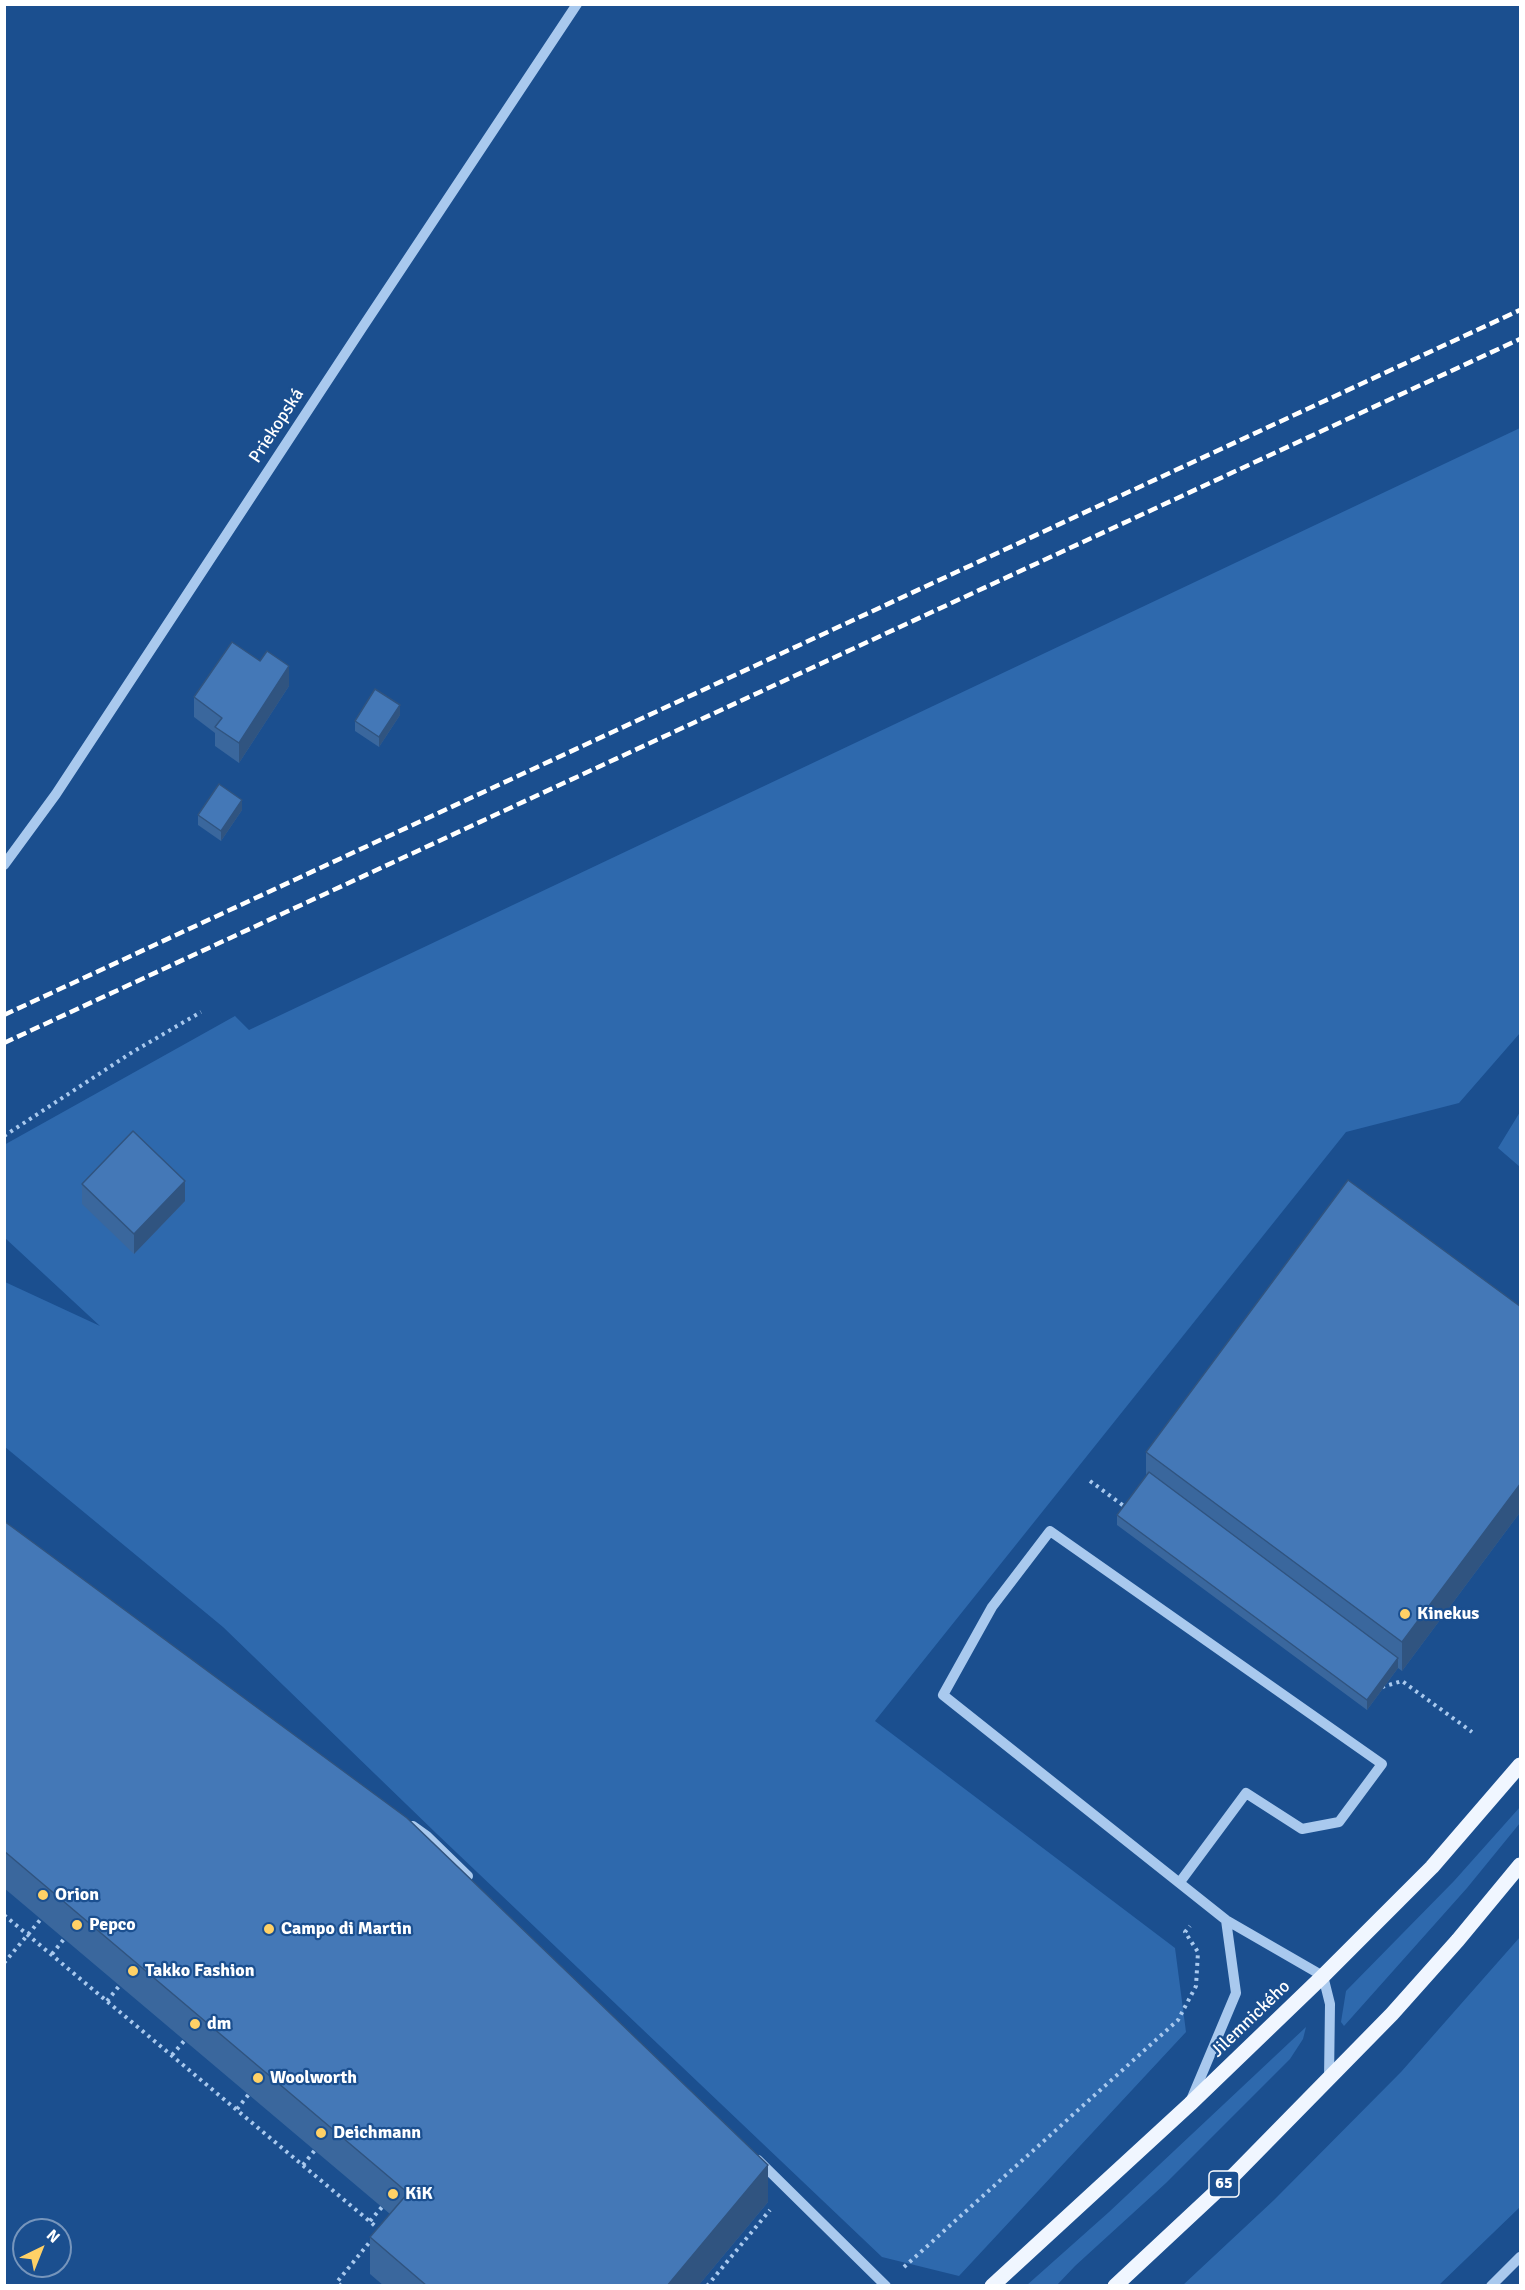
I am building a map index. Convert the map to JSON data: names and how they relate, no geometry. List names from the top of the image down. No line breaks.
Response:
{"streets":{"main road":["Jilemnického","65"],"street":["Priekopská"]},"places":["Kinekus","Orion","Pepco","Campo di Martin","Takko Fashion","dm","Woolworth","Deichmann","KiK"],"north":"top right"}
